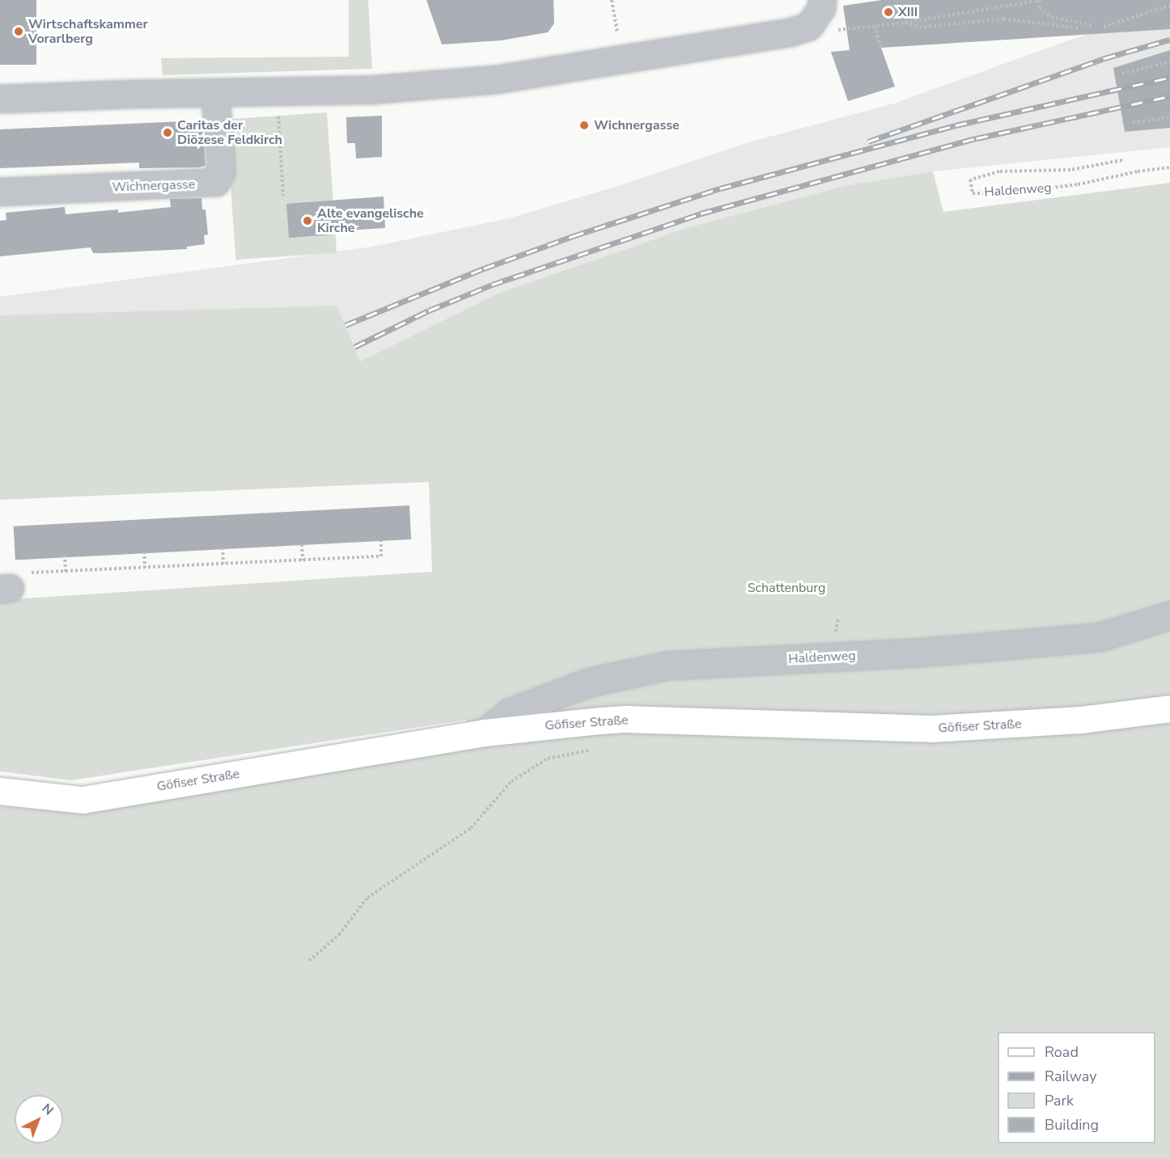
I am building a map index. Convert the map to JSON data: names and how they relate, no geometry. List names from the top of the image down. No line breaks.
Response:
{"streets":{"main road":["Göfiser Straße"],"street":["Wichnergasse","Haldenweg"]},"crossings":[["Haldenweg","Göfiser Straße"]],"parks":["Schattenburg"],"places":["XIII","Wirtschaftskammer Vorarlberg","Wichnergasse","Caritas der Diözese Feldkirch","Alte evangelische Kirche"],"legend":["Road","Railway","Park","Building"],"north":"top right"}
